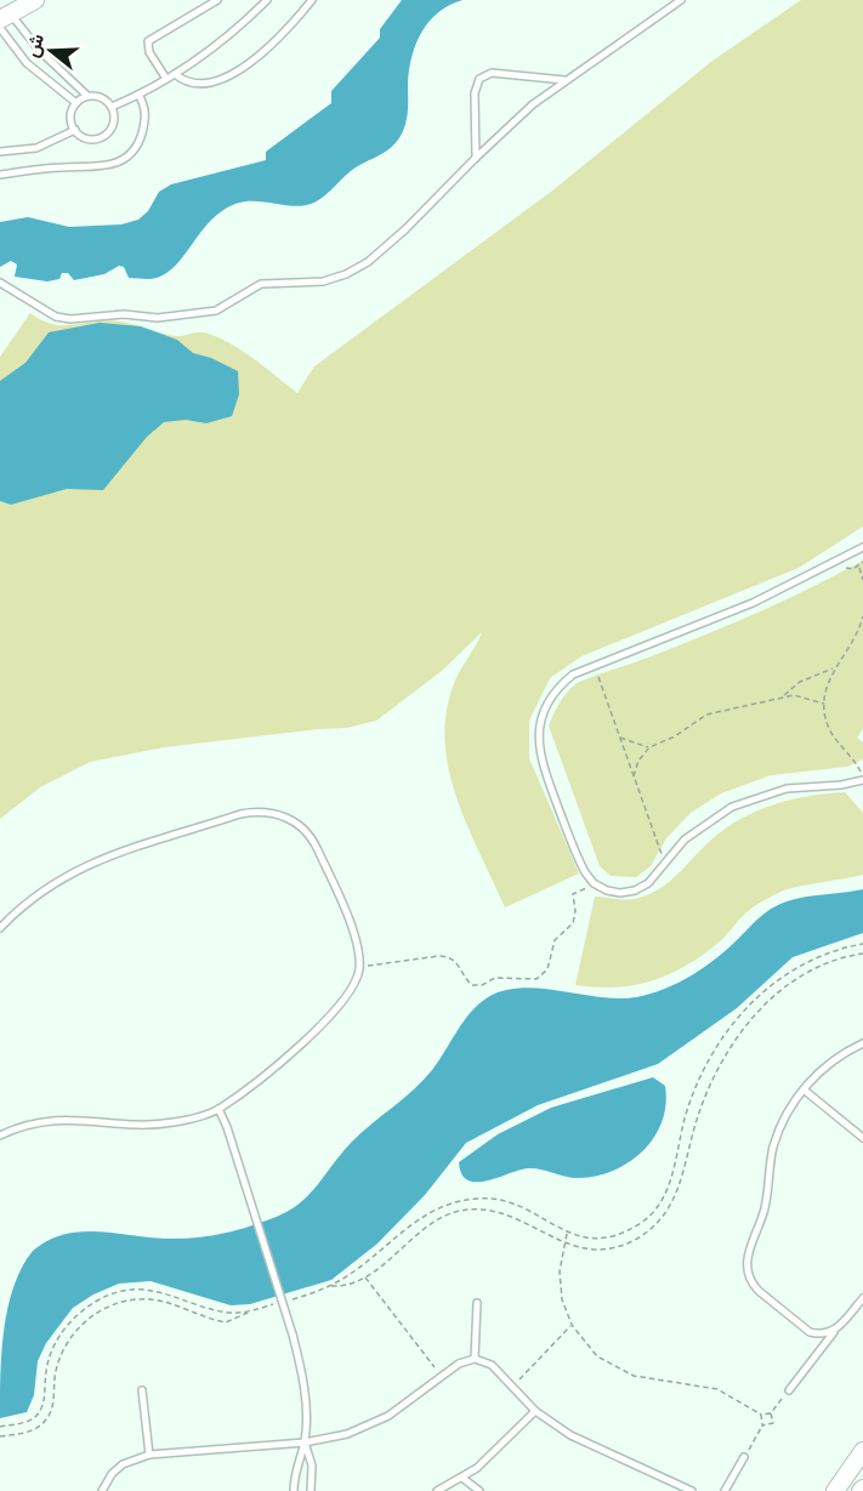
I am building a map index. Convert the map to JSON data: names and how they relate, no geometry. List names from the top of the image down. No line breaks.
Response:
{"north":"left"}
